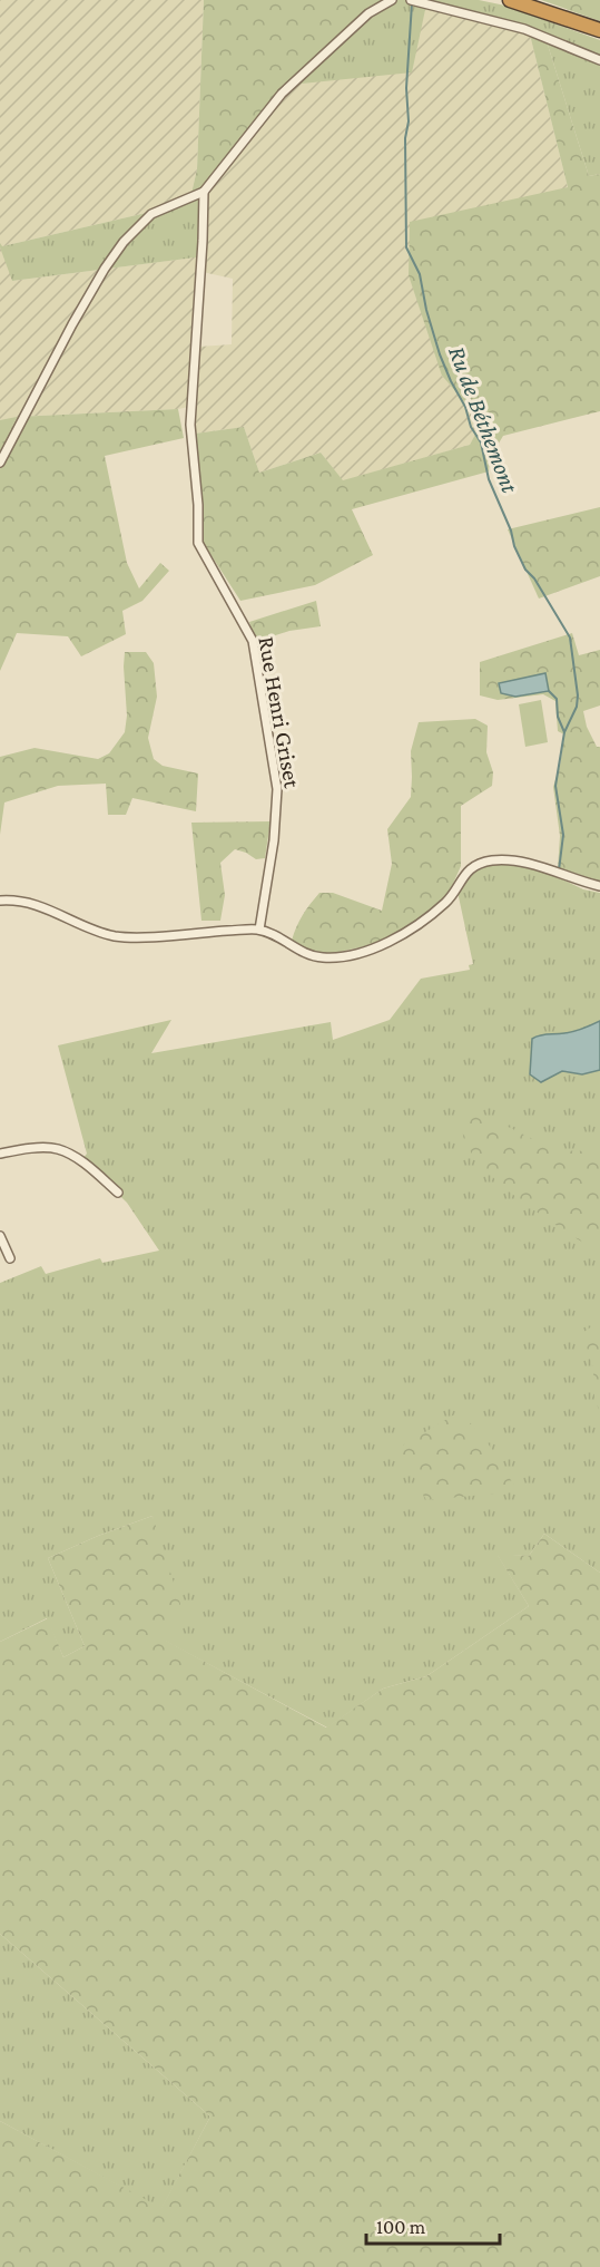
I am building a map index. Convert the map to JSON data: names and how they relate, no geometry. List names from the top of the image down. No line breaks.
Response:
{"streets":{"street":["Rue Henri Griset"]},"water":["Ru de Béthemont"],"scale_bar":"100 m"}
